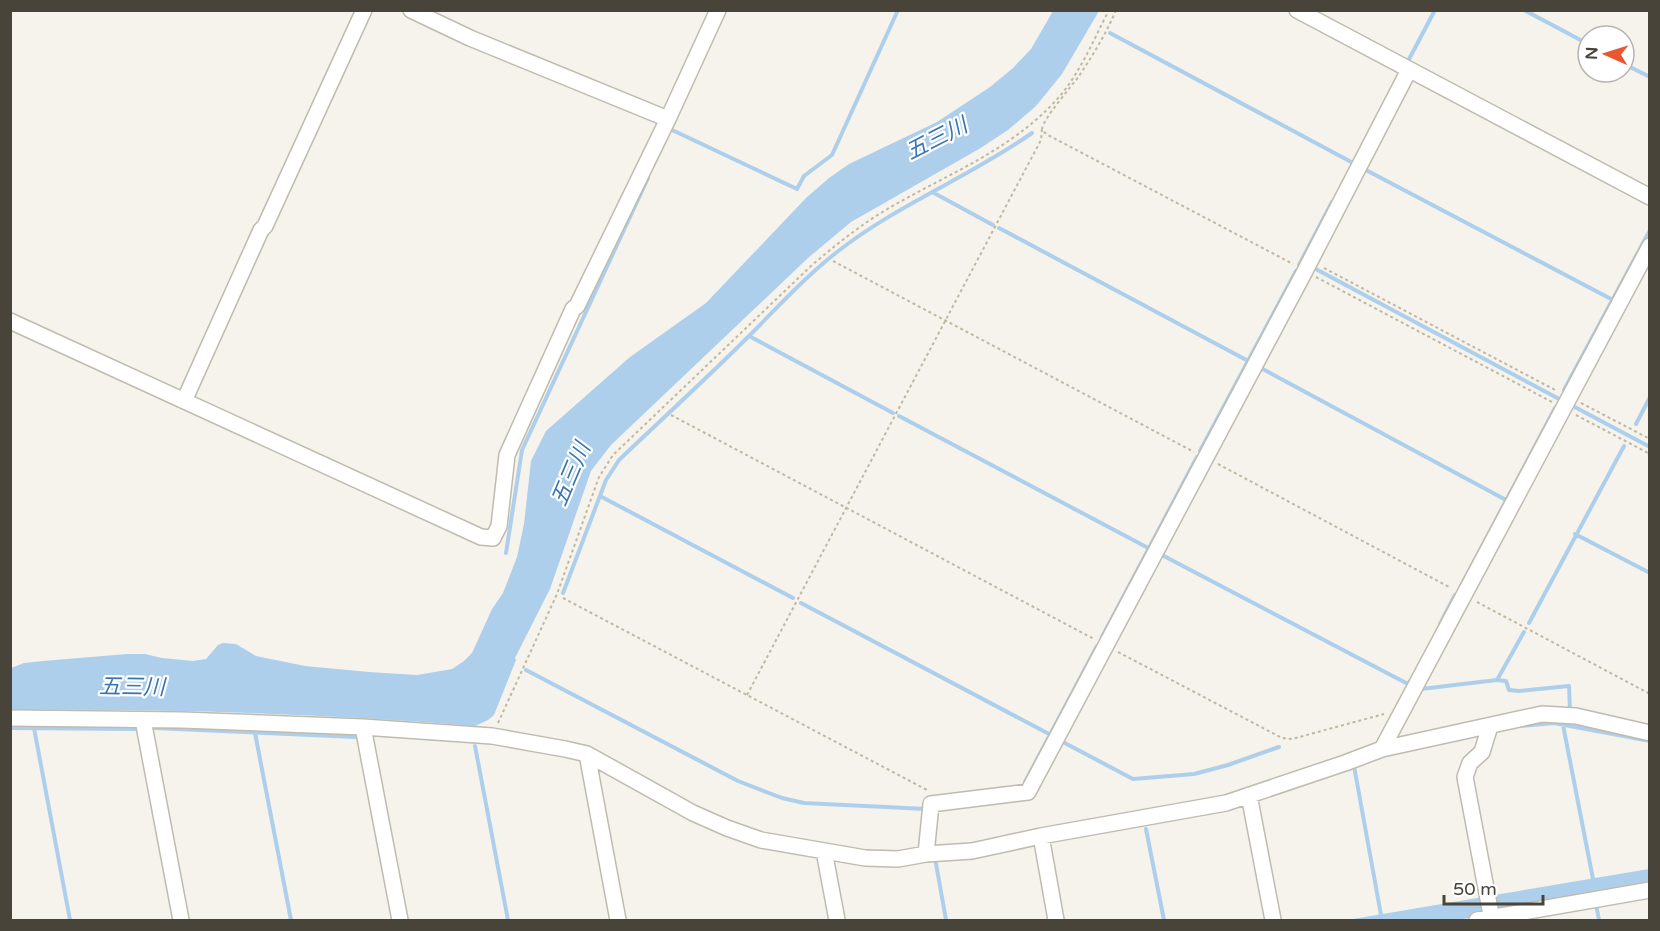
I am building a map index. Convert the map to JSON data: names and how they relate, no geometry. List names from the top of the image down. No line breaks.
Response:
{"water":["五三川"],"scale_bar":"50 m","north":"left"}
